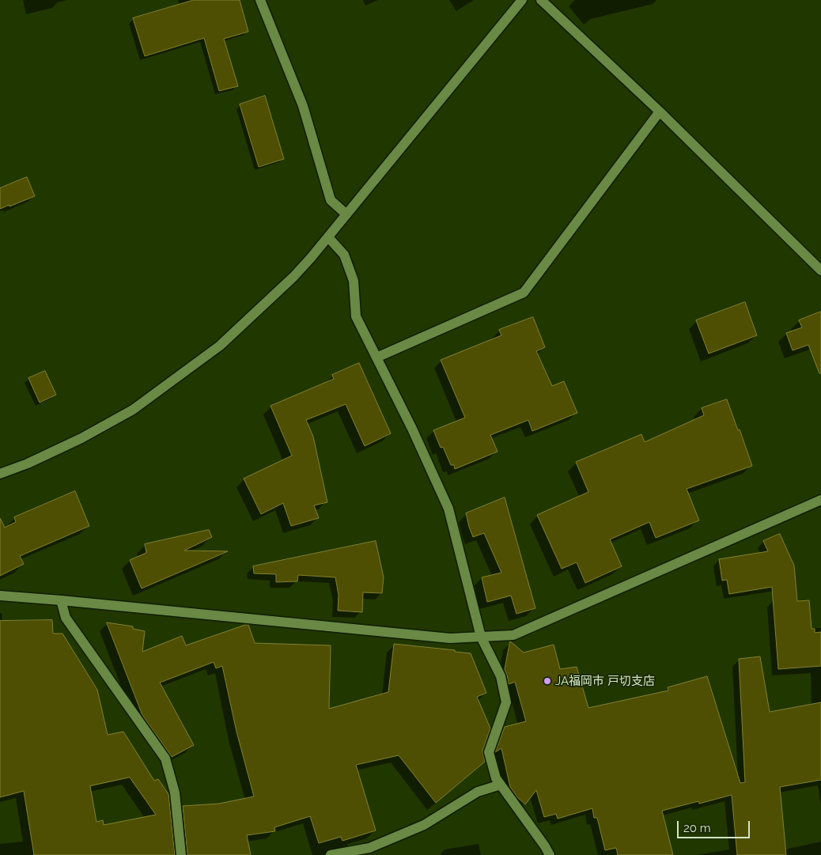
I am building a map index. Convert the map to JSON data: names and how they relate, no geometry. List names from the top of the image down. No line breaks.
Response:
{"places":["JA福岡市 戸切支店"],"scale_bar":"20 m"}
